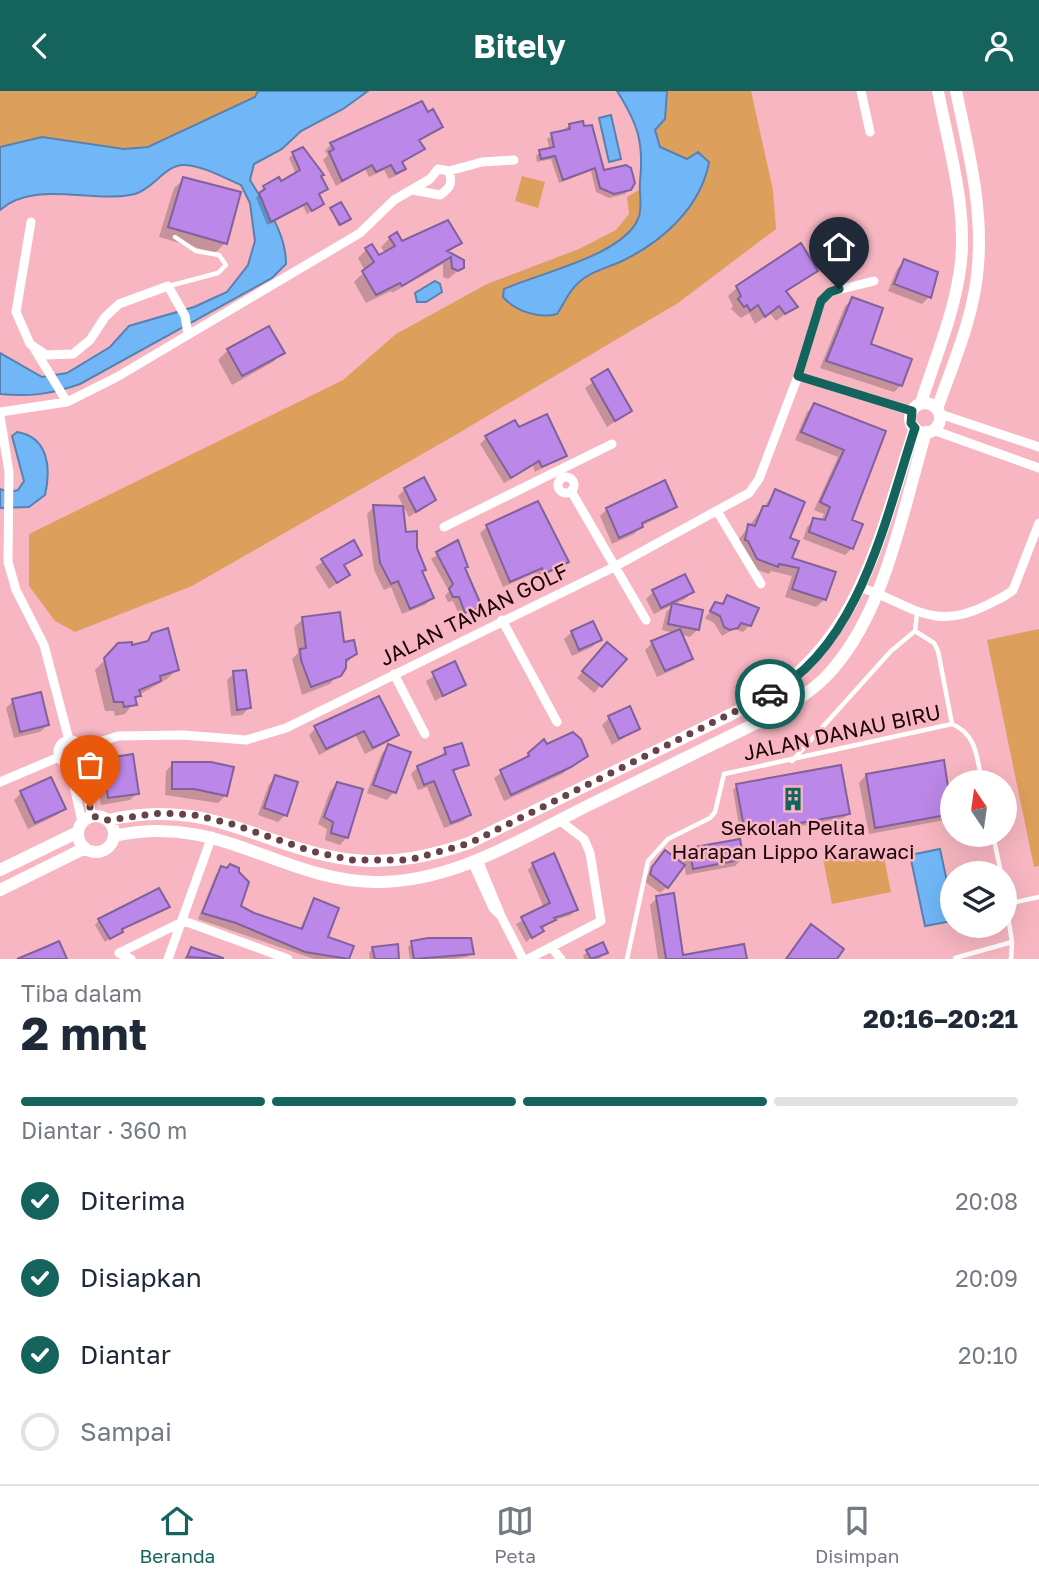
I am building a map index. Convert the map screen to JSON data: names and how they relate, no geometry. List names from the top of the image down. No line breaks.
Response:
{"streets":{"street":["JALAN TAMAN GOLF"],"lane":["JALAN DANAU BIRU"]},"places":{"building":["Sekolah Pelita Harapan Lippo Karawaci"]},"north":"top","page":{"header":"Bitely","heading":["2 mnt","Tiba dalam","20:16–20:21"],"bar":"Diantar · 360 m","list":[["Diterima","20:08"],["Disiapkan","20:09"],["Diantar","20:10"],"Sampai"],"tabs":["Beranda","Peta","Disimpan"]}}
